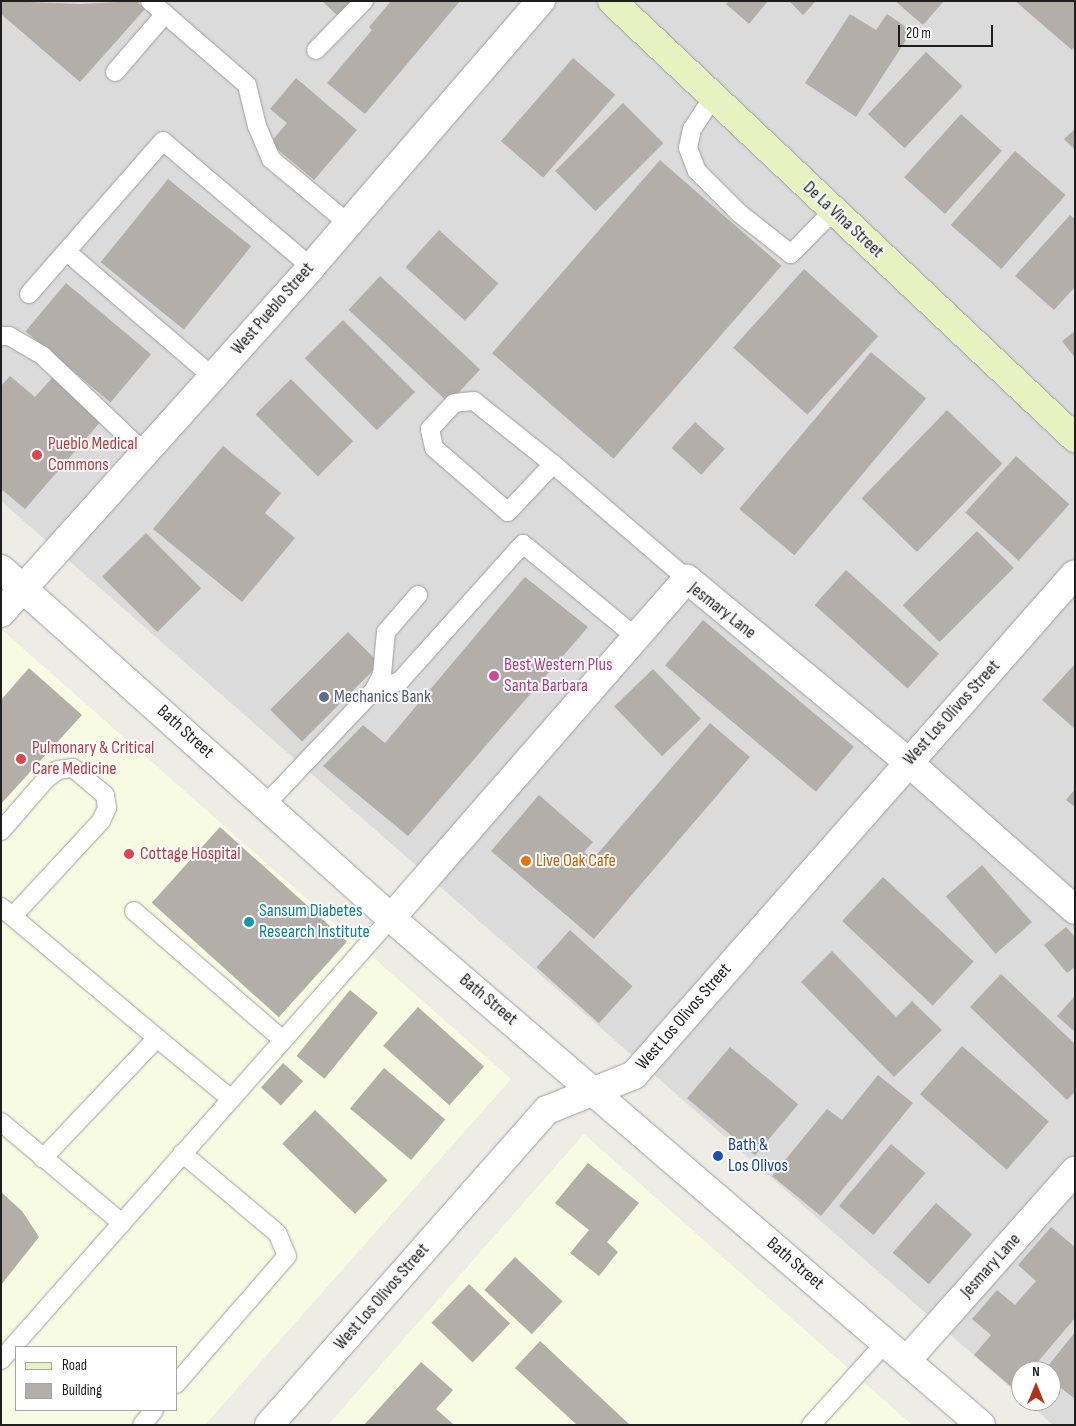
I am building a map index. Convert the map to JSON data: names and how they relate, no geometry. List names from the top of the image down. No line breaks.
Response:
{"streets":{"street":["De La Vina Street","West Pueblo Street","Jesmary Lane","West Los Olivos Street","Bath Street"]},"crossings":[["West Pueblo Street","Bath Street"],["Jesmary Lane","West Los Olivos Street"],["Jesmary Lane","Bath Street"],["West Los Olivos Street","Bath Street"]],"places":["Pueblo Medical Commons","Best Western Plus Santa Barbara","Mechanics Bank","Pulmonary & Critical Care Medicine","Cottage Hospital","Live Oak Cafe","Sansum Diabetes Research Institute","Bath & Los Olivos"],"legend":["Road","Building"],"scale_bar":"20 m","north":"top"}
